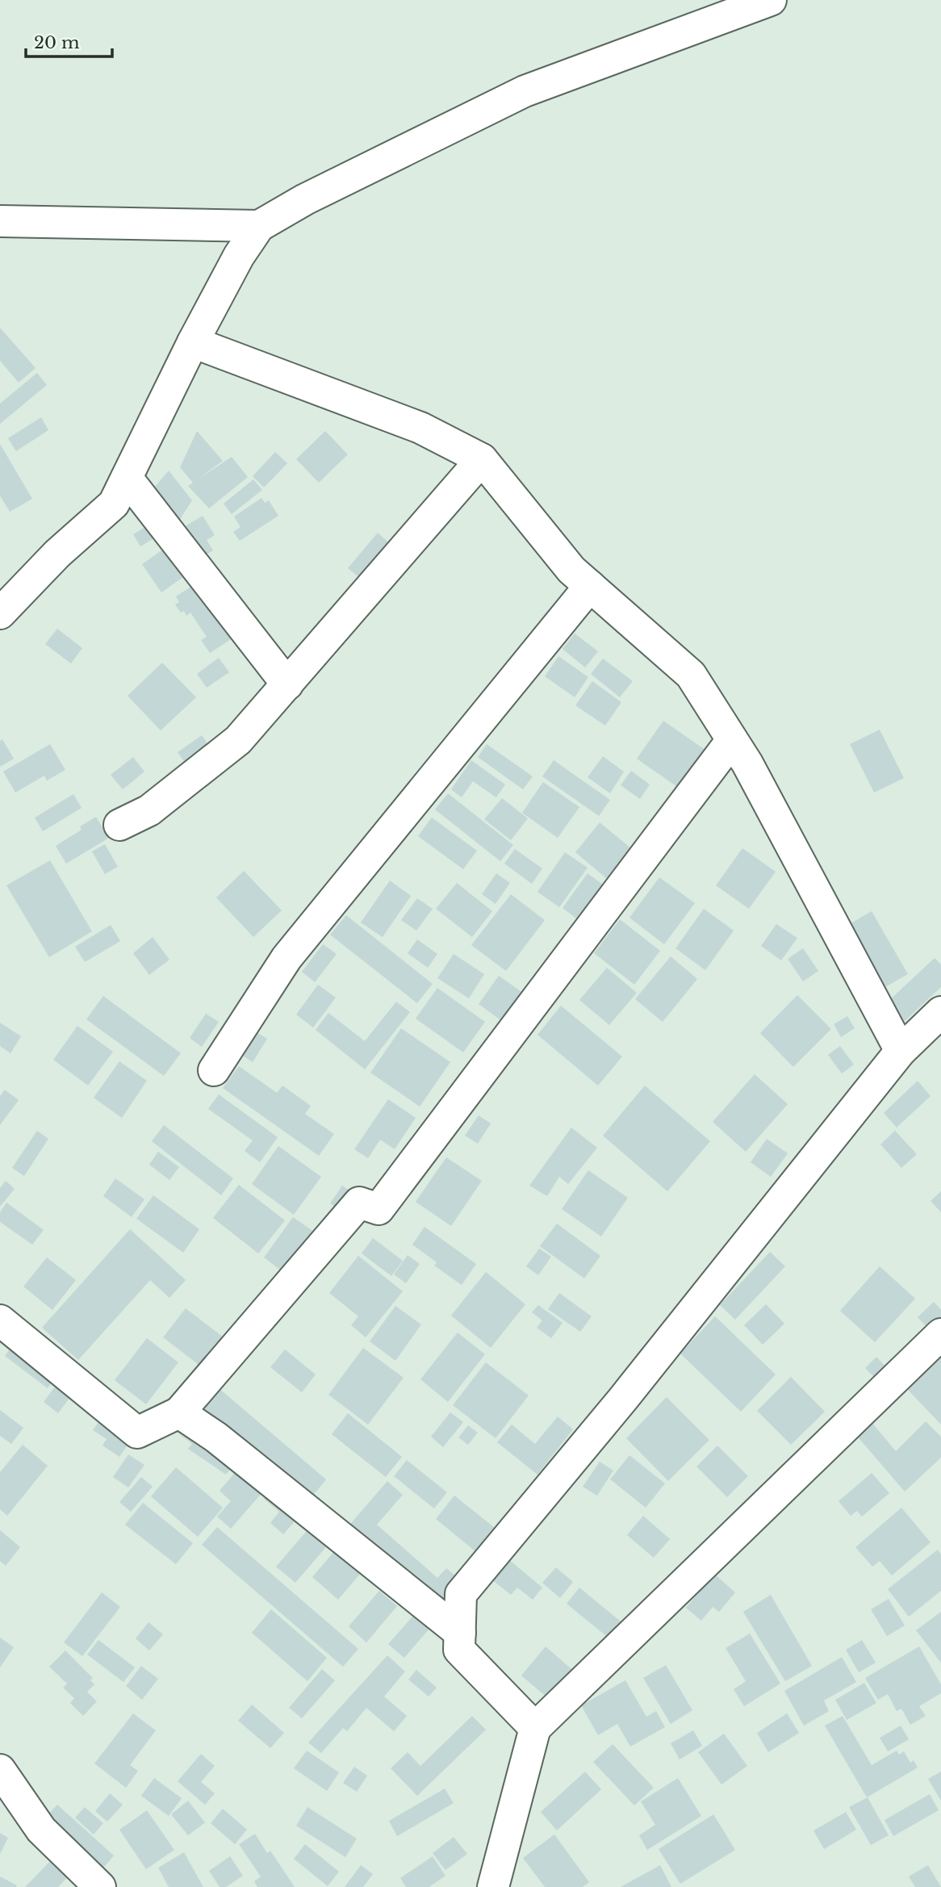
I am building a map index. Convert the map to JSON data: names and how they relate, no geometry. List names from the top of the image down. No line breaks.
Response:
{"scale_bar":"20 m"}
